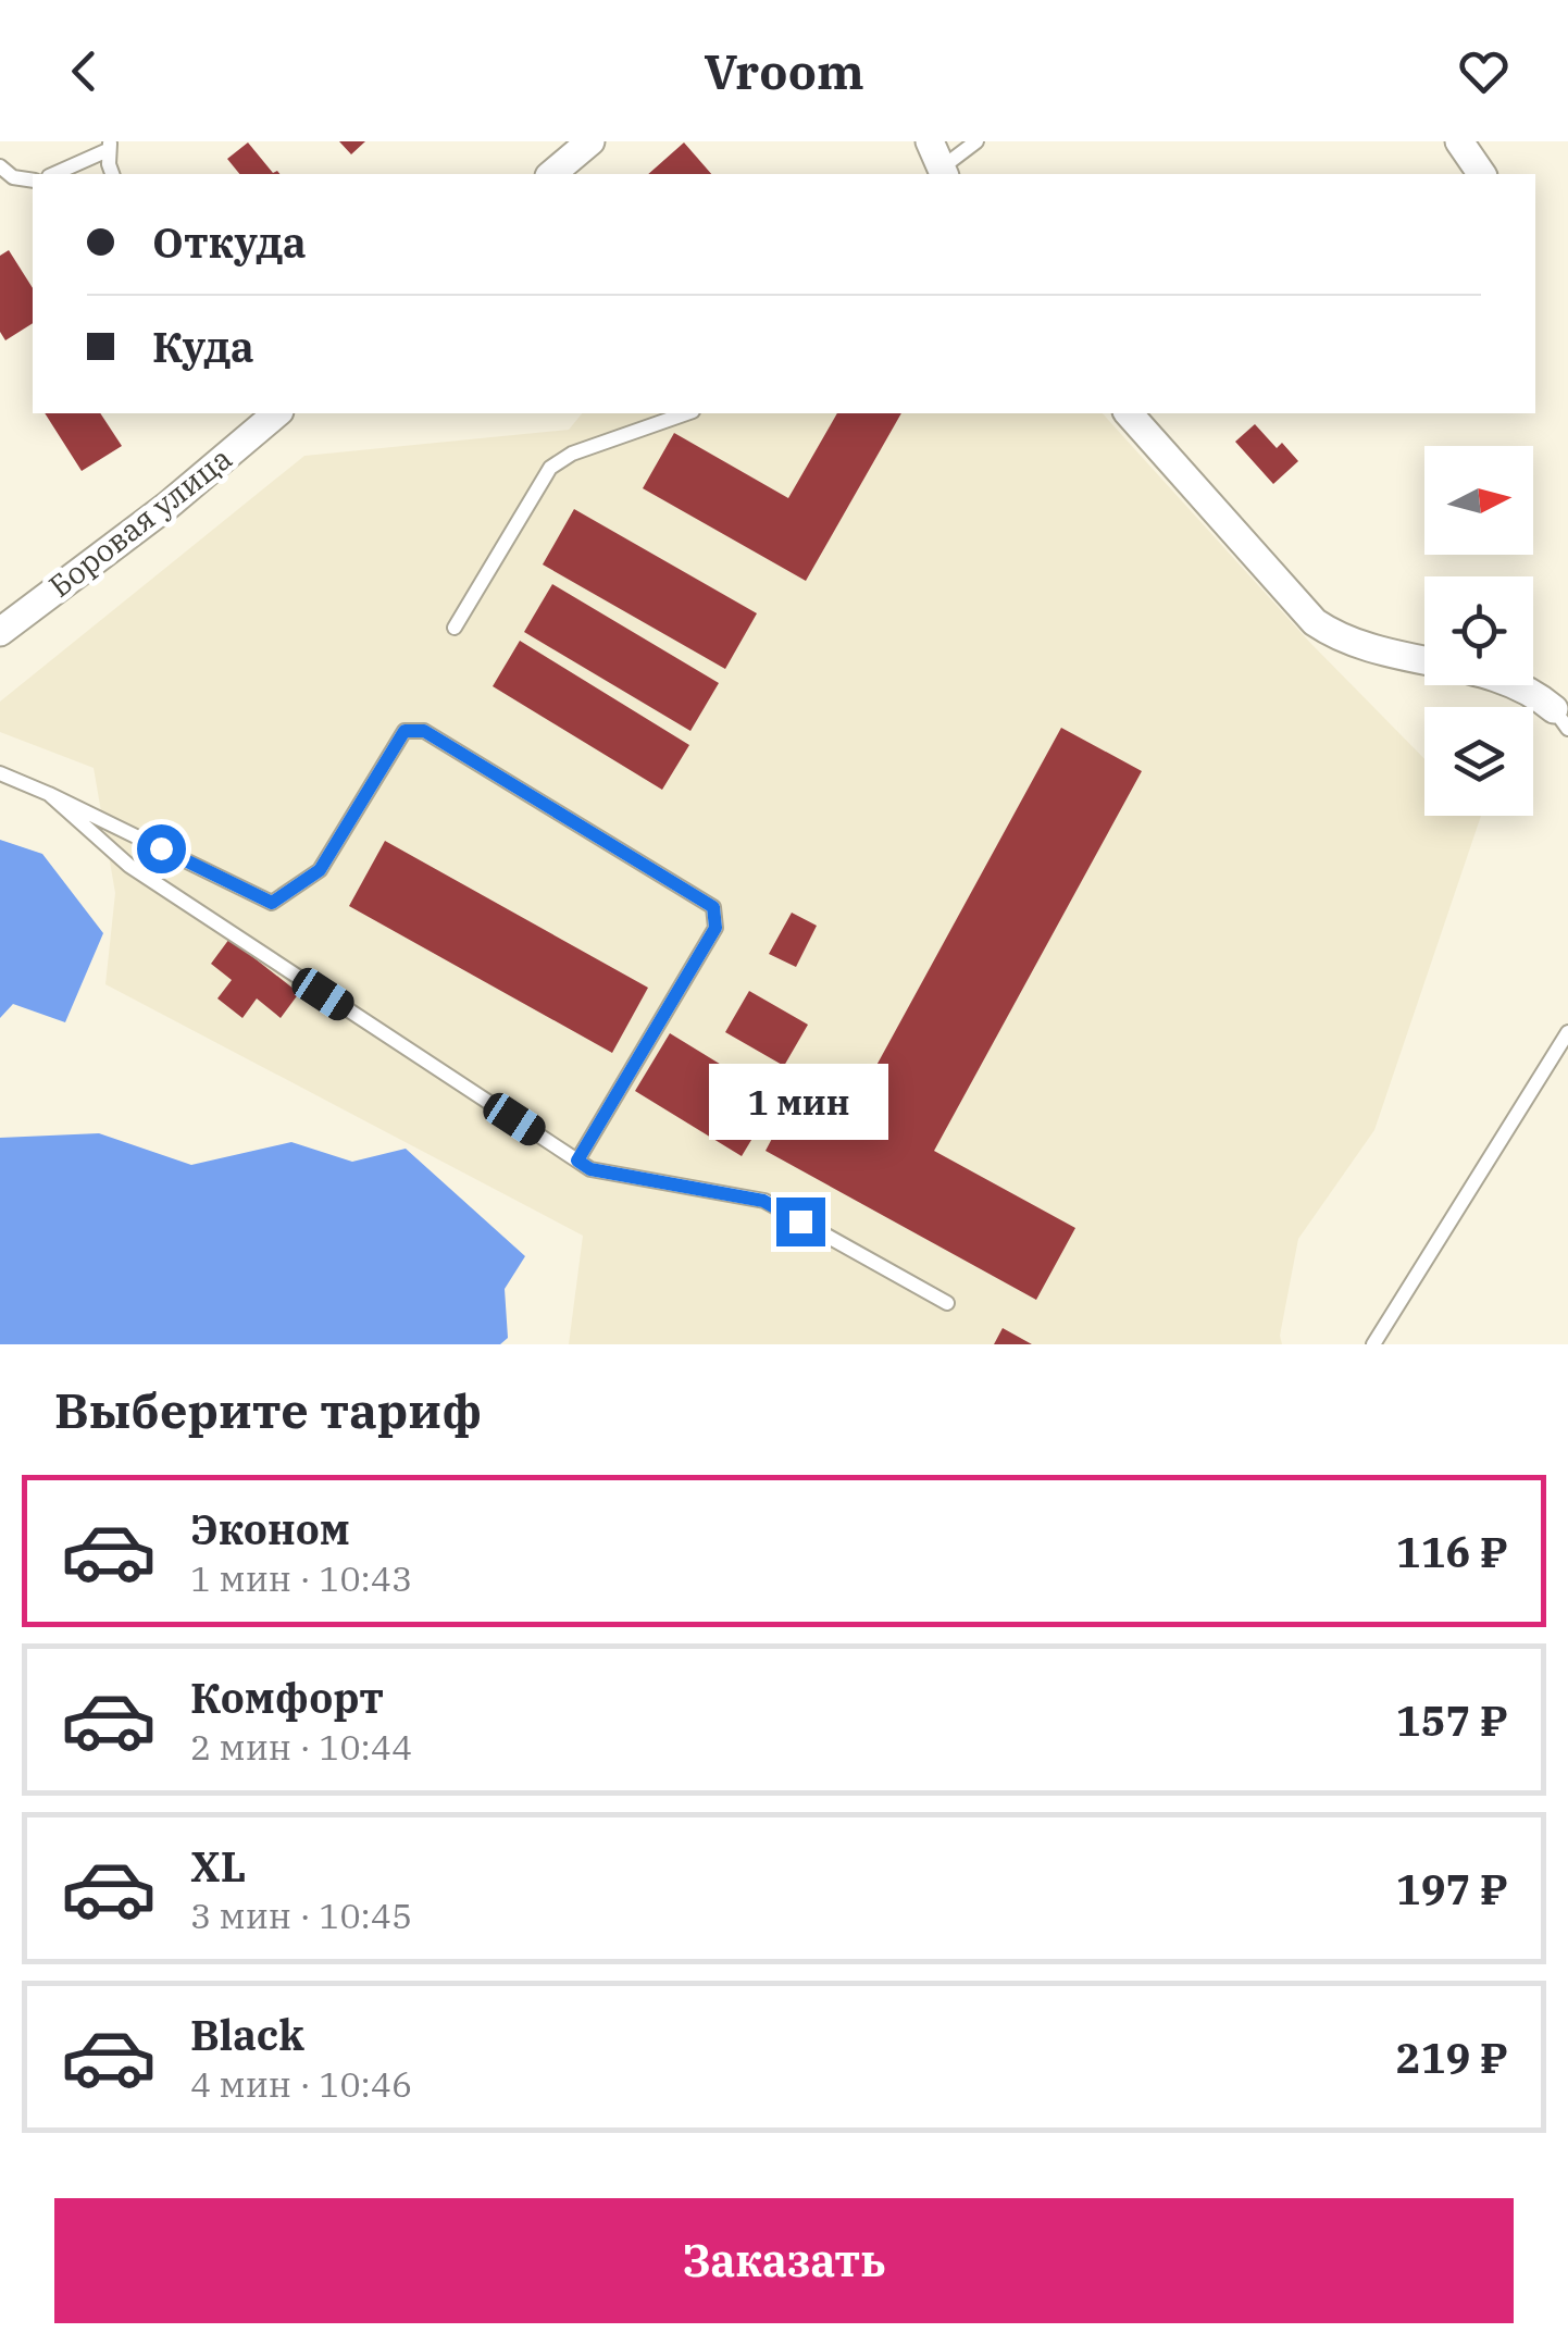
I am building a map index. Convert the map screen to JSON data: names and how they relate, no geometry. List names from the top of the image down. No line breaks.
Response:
{"streets":{"street":["Боровая улица"]},"north":"right","page":{"header":"Vroom","banner":["Откуда","Куда"],"bubble":"1 мин","heading":"Выберите тариф","list":[{"name":"Эконом","note":"1 мин · 10:43","value":"116 ₽"},{"name":"Комфорт","note":"2 мин · 10:44","value":"157 ₽"},{"name":"XL","note":"3 мин · 10:45","value":"197 ₽"},{"name":"Black","note":"4 мин · 10:46","value":"219 ₽"}],"buttons":"Заказать"}}
